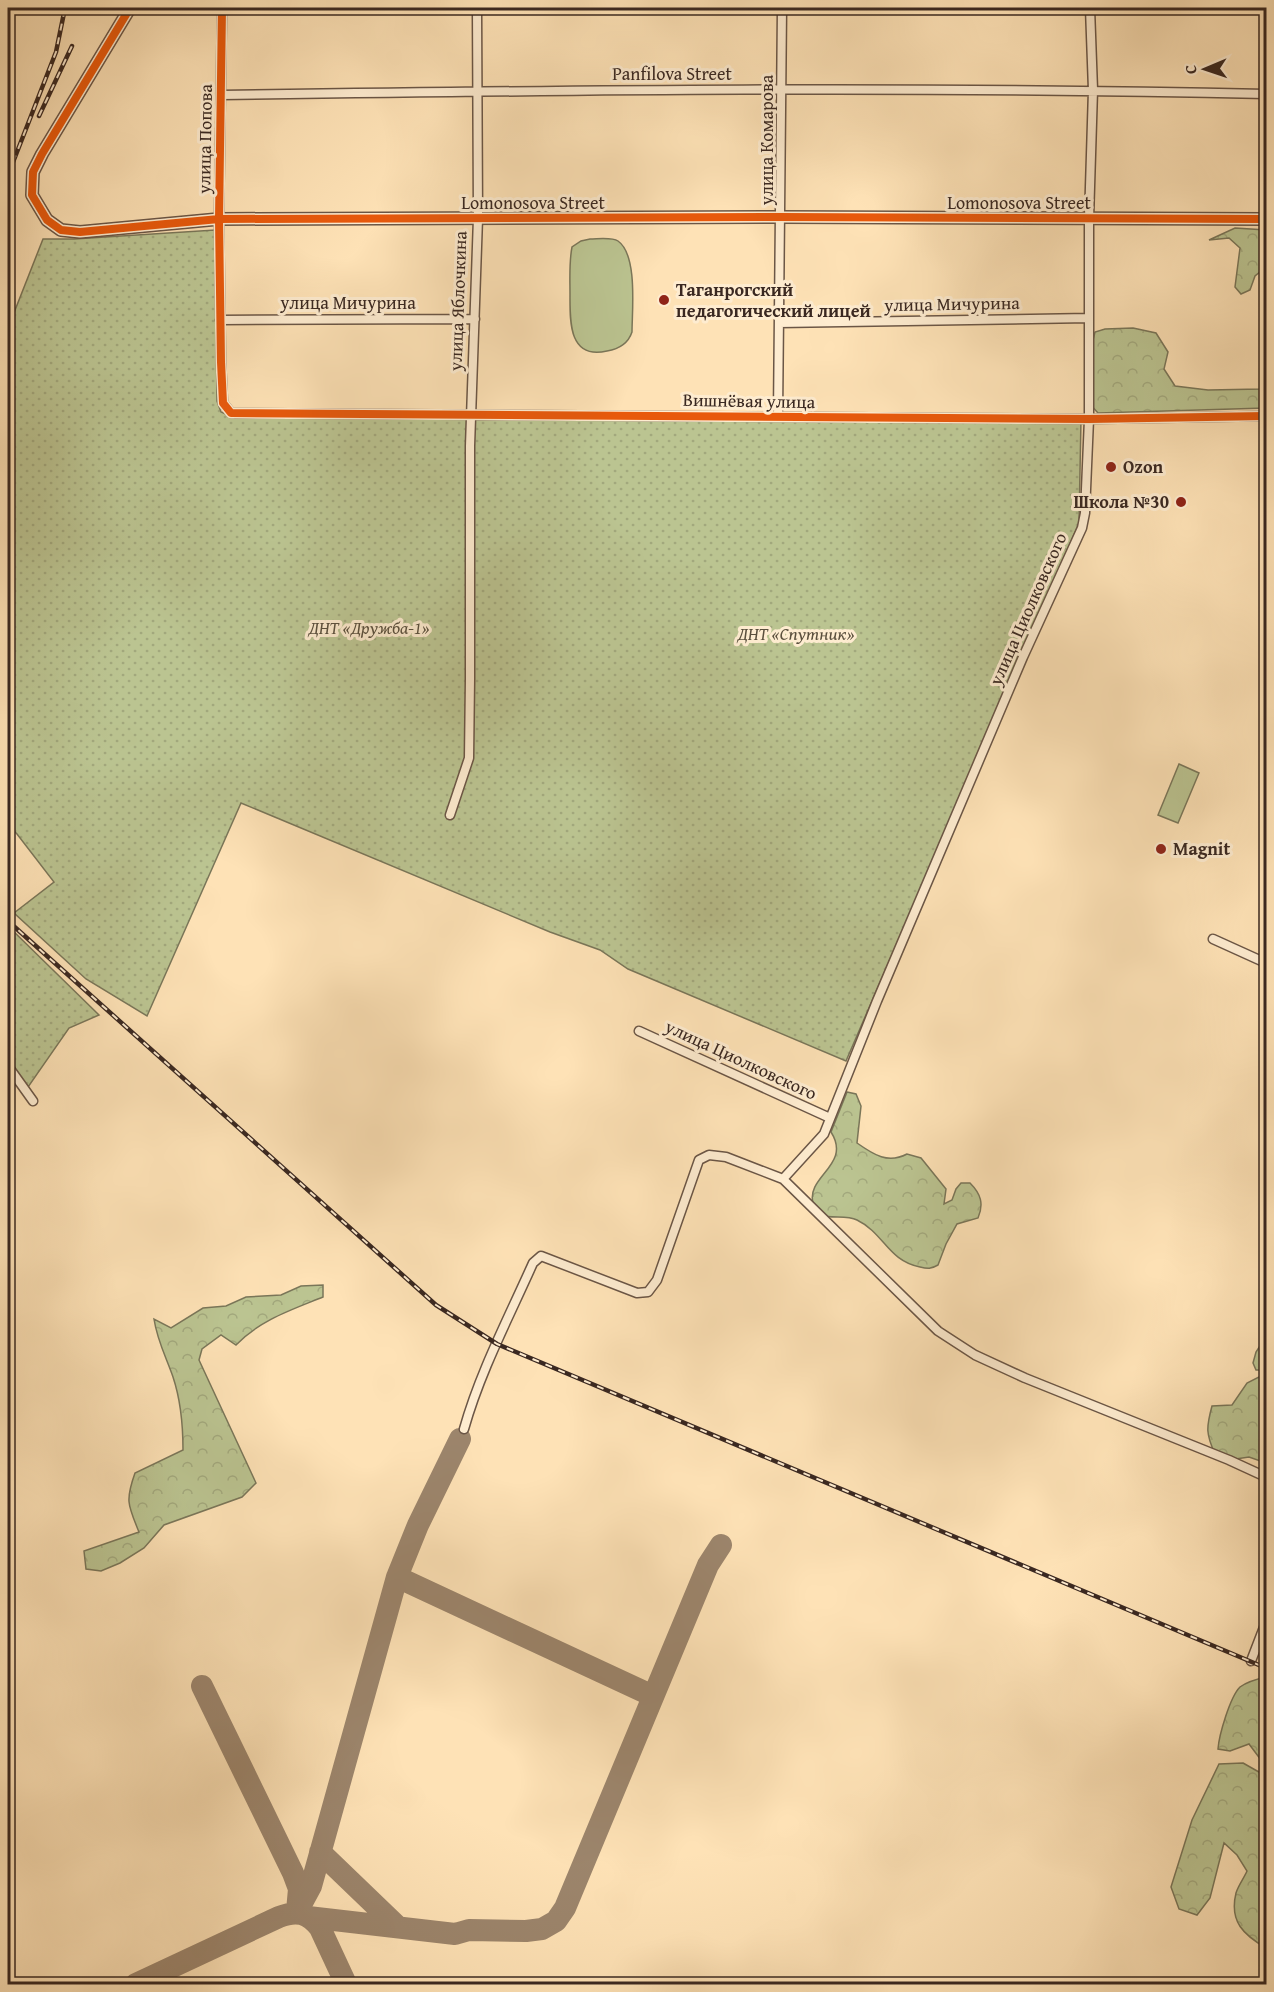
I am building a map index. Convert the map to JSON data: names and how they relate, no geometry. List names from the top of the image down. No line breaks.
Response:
{"streets":{"street":["Panfilova Street","улица Попова","улица Комарова","Lomonosova Street","улица Яблочкина","улица Мичурина","Вишнёвая улица","улица Циолковского"]},"crossings":[["Panfilova Street","улица Попова"],["Panfilova Street","улица Комарова"],["Panfilova Street","улица Яблочкина"],["Panfilova Street","улица Циолковского"],["улица Попова","Lomonosova Street"],["улица Попова","улица Мичурина"],["улица Попова","Вишнёвая улица"],["улица Комарова","Lomonosova Street"],["улица Комарова","улица Мичурина"],["улица Комарова","Вишнёвая улица"],["Lomonosova Street","улица Яблочкина"],["Lomonosova Street","улица Циолковского"],["улица Яблочкина","улица Мичурина"],["улица Яблочкина","Вишнёвая улица"],["улица Мичурина","улица Циолковского"],["Вишнёвая улица","улица Циолковского"]],"parks":["ДНТ «Дружба-1»","ДНТ «Спутник»"],"places":["Таганрогский педагогический лицей","Ozon","Школа №30","Magnit"],"north":"left"}
